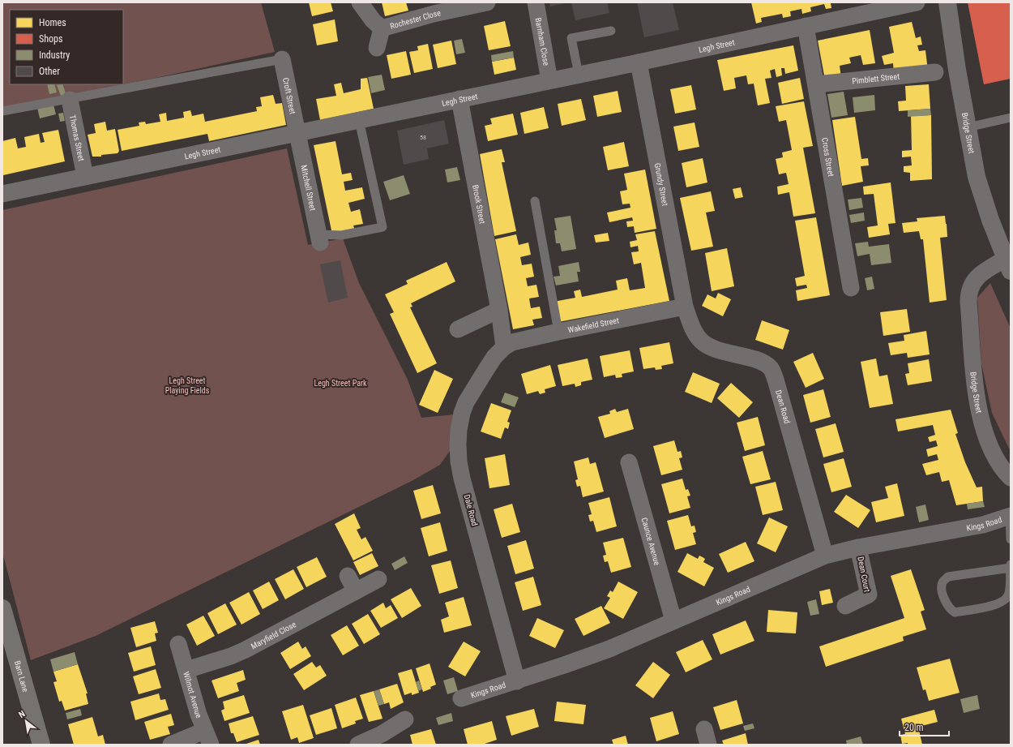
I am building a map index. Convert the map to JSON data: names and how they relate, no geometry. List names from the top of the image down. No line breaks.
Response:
{"streets":{"main road":["Bridge Street"],"street":["Rochester Close","Barnham Close","Legh Street","Pimblett Street","Croft Street","Thomas Street","Cross Street","Grundy Street","Mitchell Street","Brook Street","Wakefield Street","Dean Road","Dale Road","Kings Road","Caunce Avenue","Dean Court","Maryfield Close","Barn Lane","Wilmot Avenue"]},"crossings":[["Barnham Close","Legh Street"],["Legh Street","Croft Street"],["Legh Street","Thomas Street"],["Legh Street","Cross Street"],["Legh Street","Grundy Street"],["Legh Street","Mitchell Street"],["Legh Street","Brook Street"],["Pimblett Street","Cross Street"],["Croft Street","Mitchell Street"],["Grundy Street","Wakefield Street"],["Grundy Street","Dean Road"],["Brook Street","Wakefield Street"],["Brook Street","Dale Road"],["Wakefield Street","Dean Road"],["Wakefield Street","Dale Road"],["Dean Road","Kings Road"],["Dale Road","Kings Road"],["Kings Road","Caunce Avenue"],["Kings Road","Dean Court"],["Maryfield Close","Wilmot Avenue"]],"parks":["Legh Street Playing Fields","Legh Street Park"],"house_numbers":["58"],"legend":["Homes","Shops","Industry","Other"],"scale_bar":"20 m","north":"top left"}
